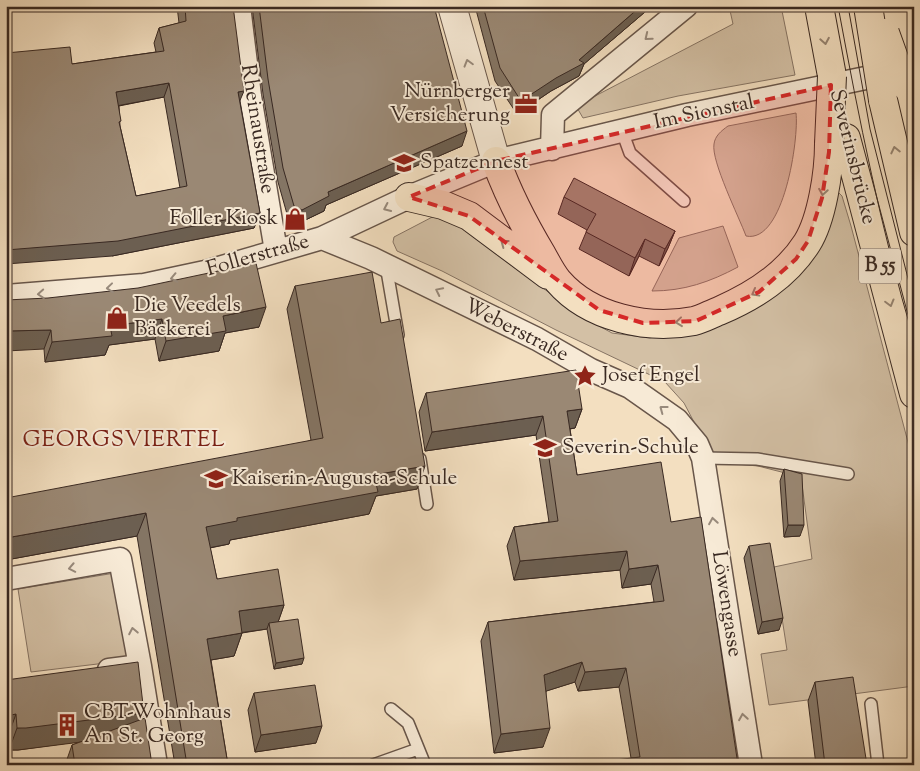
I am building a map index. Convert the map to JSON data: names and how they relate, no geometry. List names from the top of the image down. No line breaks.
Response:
{"streets":{"main road":["Severinsbrücke","B 55"],"street":["Im Sionstal","Rheinaustraße","Follerstraße","Weberstraße","Löwengasse"]},"crossings":[["Im Sionstal","Follerstraße"],["Rheinaustraße","Follerstraße"],["Follerstraße","Weberstraße"],["Weberstraße","Löwengasse"]],"one_way":["Follerstraße","Weberstraße","Löwengasse"],"districts":["GEORGSVIERTEL"],"places":{"office":["Nürnberger Versicherung"],"school or university":["Spatzennest","Severin-Schule","Kaiserin-Augusta-Schule"],"shop":["Foller Kiosk","Die Veedels Bäckerei"],"place":["Josef Engel"],"building":["CBT-Wohnhaus An St. Georg"]}}
